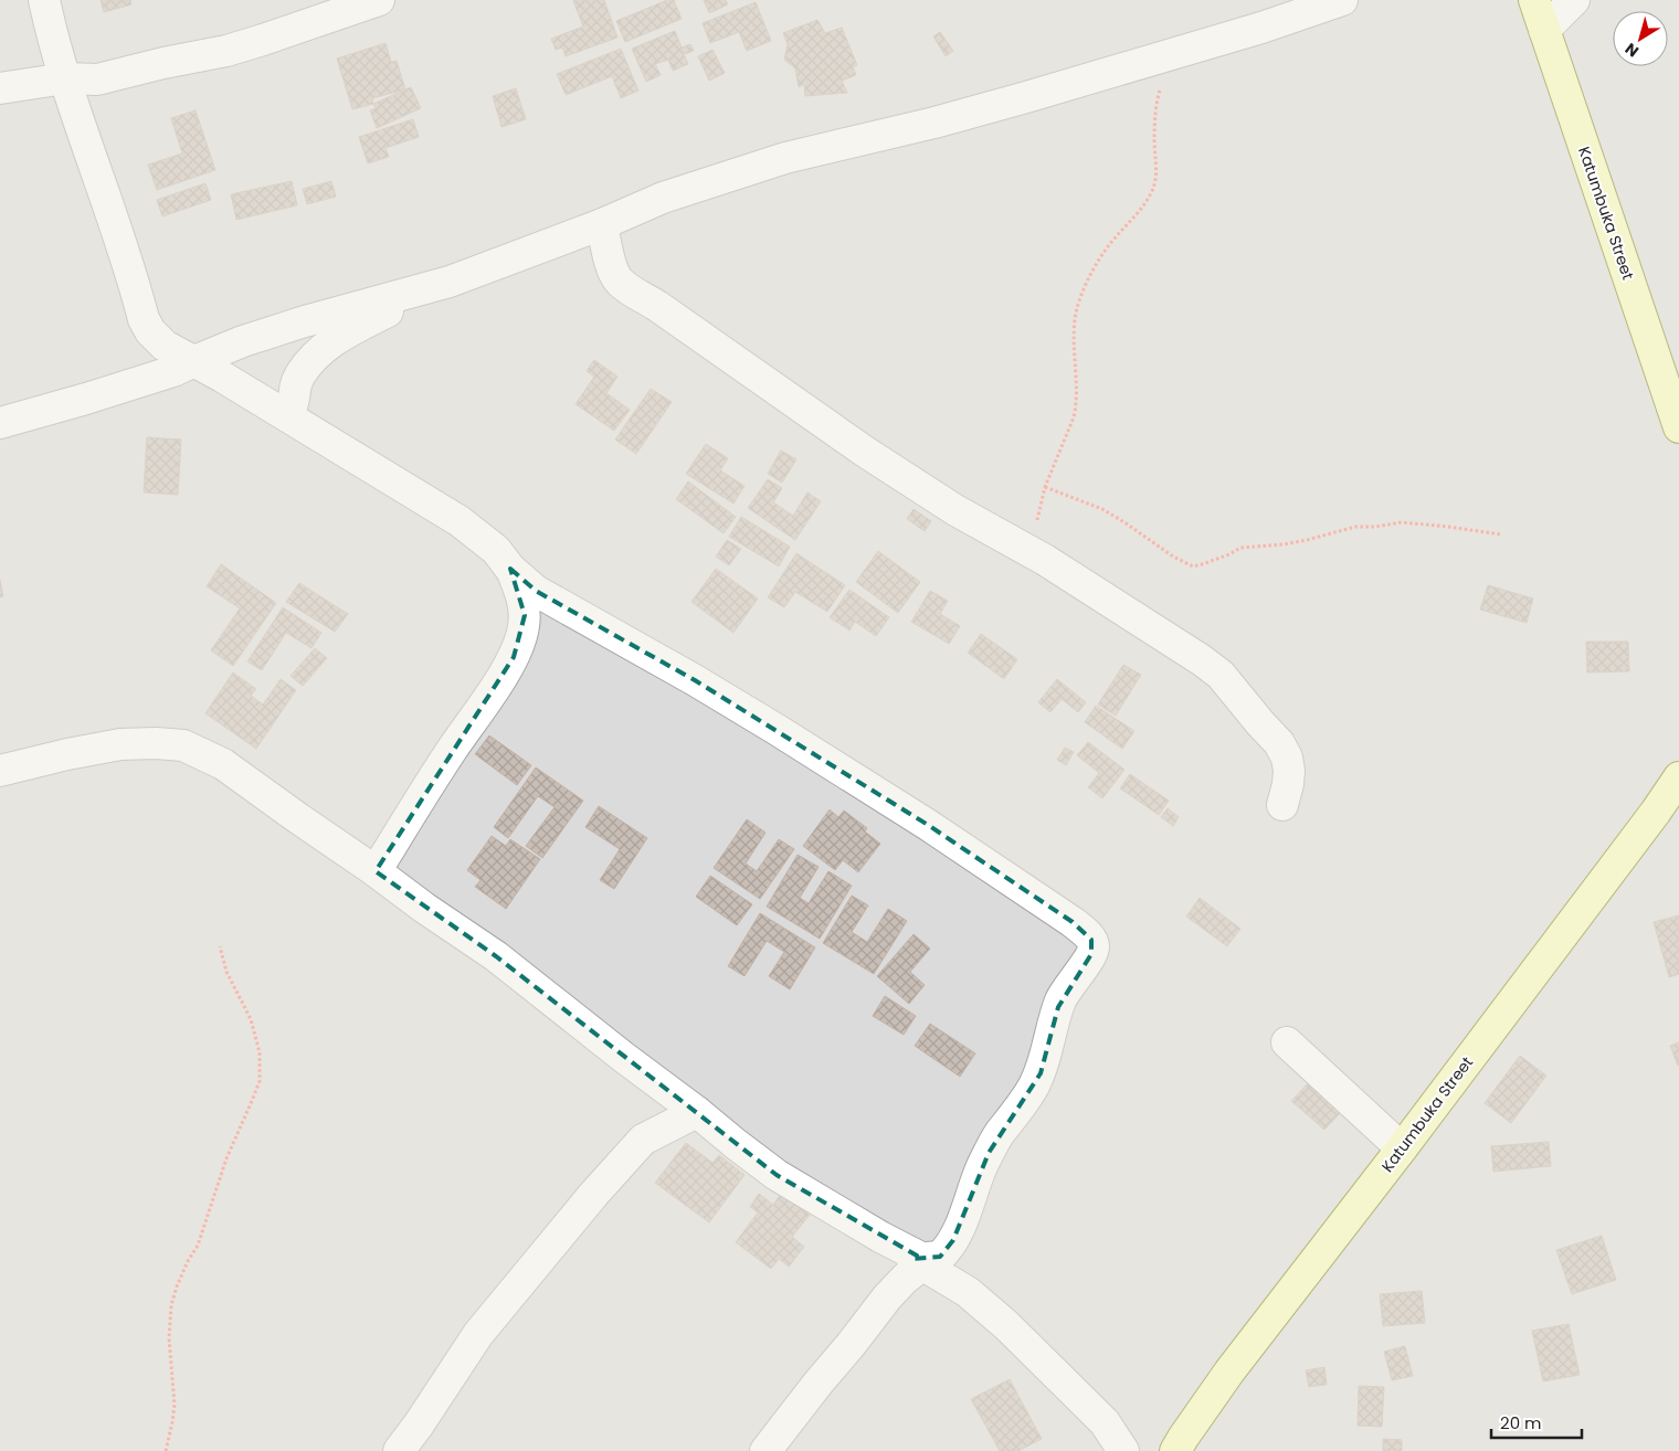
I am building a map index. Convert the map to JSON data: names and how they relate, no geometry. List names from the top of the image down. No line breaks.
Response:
{"streets":{"main road":["Katumbuka Street"]},"scale_bar":"20 m","north":"bottom left"}
